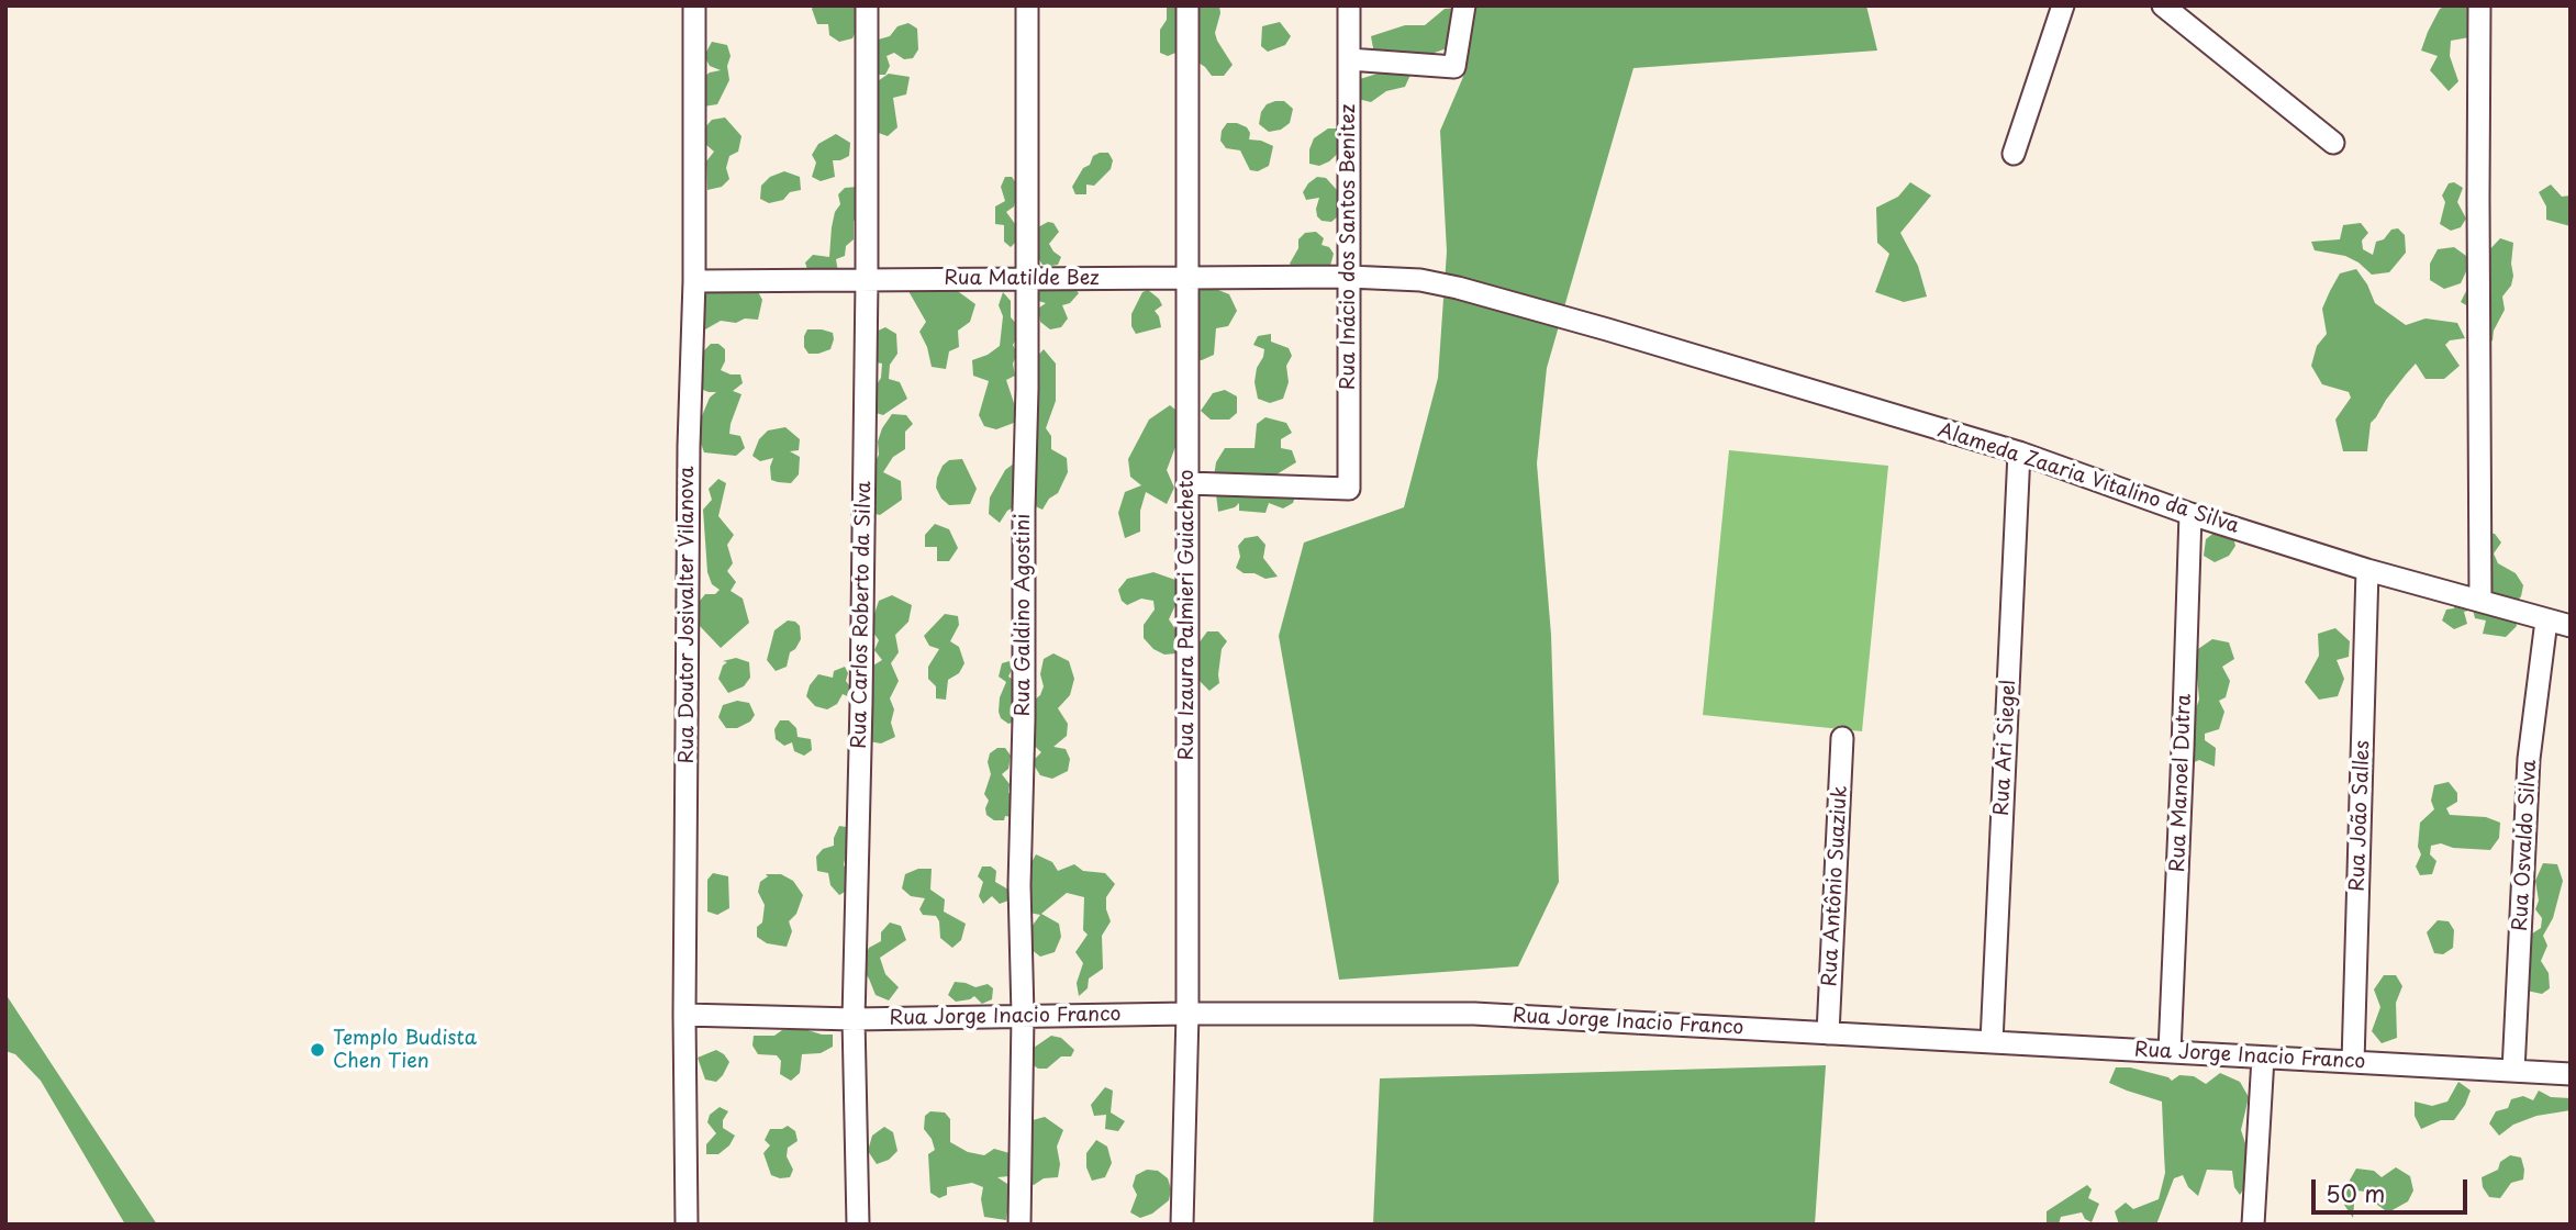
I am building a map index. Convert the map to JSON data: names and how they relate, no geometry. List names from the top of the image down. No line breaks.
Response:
{"streets":{"street":["Rua Inácio dos Santos Benitez","Rua Matilde Bez","Alameda Zaaria Vitalino da Silva","Rua Doutor Josivalter Vilanova","Rua Carlos Roberto da Silva","Rua Galdino Agostini","Rua Izaura Palmieri Guiacheto","Rua Ari Siegel","Rua Manoel Dutra","Rua João Salles","Rua Osvaldo Silva","Rua Antônio Suaziuk","Rua Jorge Inacio Franco"]},"crossings":[["Rua Inácio dos Santos Benitez","Rua Matilde Bez"],["Rua Inácio dos Santos Benitez","Alameda Zaaria Vitalino da Silva"],["Rua Inácio dos Santos Benitez","Rua Izaura Palmieri Guiacheto"],["Rua Matilde Bez","Alameda Zaaria Vitalino da Silva"],["Rua Matilde Bez","Rua Doutor Josivalter Vilanova"],["Rua Matilde Bez","Rua Carlos Roberto da Silva"],["Rua Matilde Bez","Rua Galdino Agostini"],["Rua Matilde Bez","Rua Izaura Palmieri Guiacheto"],["Alameda Zaaria Vitalino da Silva","Rua Ari Siegel"],["Alameda Zaaria Vitalino da Silva","Rua Manoel Dutra"],["Alameda Zaaria Vitalino da Silva","Rua João Salles"],["Alameda Zaaria Vitalino da Silva","Rua Osvaldo Silva"],["Rua Doutor Josivalter Vilanova","Rua Jorge Inacio Franco"],["Rua Carlos Roberto da Silva","Rua Jorge Inacio Franco"],["Rua Galdino Agostini","Rua Jorge Inacio Franco"],["Rua Izaura Palmieri Guiacheto","Rua Jorge Inacio Franco"],["Rua Ari Siegel","Rua Jorge Inacio Franco"],["Rua Manoel Dutra","Rua Jorge Inacio Franco"],["Rua João Salles","Rua Jorge Inacio Franco"],["Rua Osvaldo Silva","Rua Jorge Inacio Franco"],["Rua Antônio Suaziuk","Rua Jorge Inacio Franco"]],"places":["Templo Budista Chen Tien"],"scale_bar":"50 m"}
